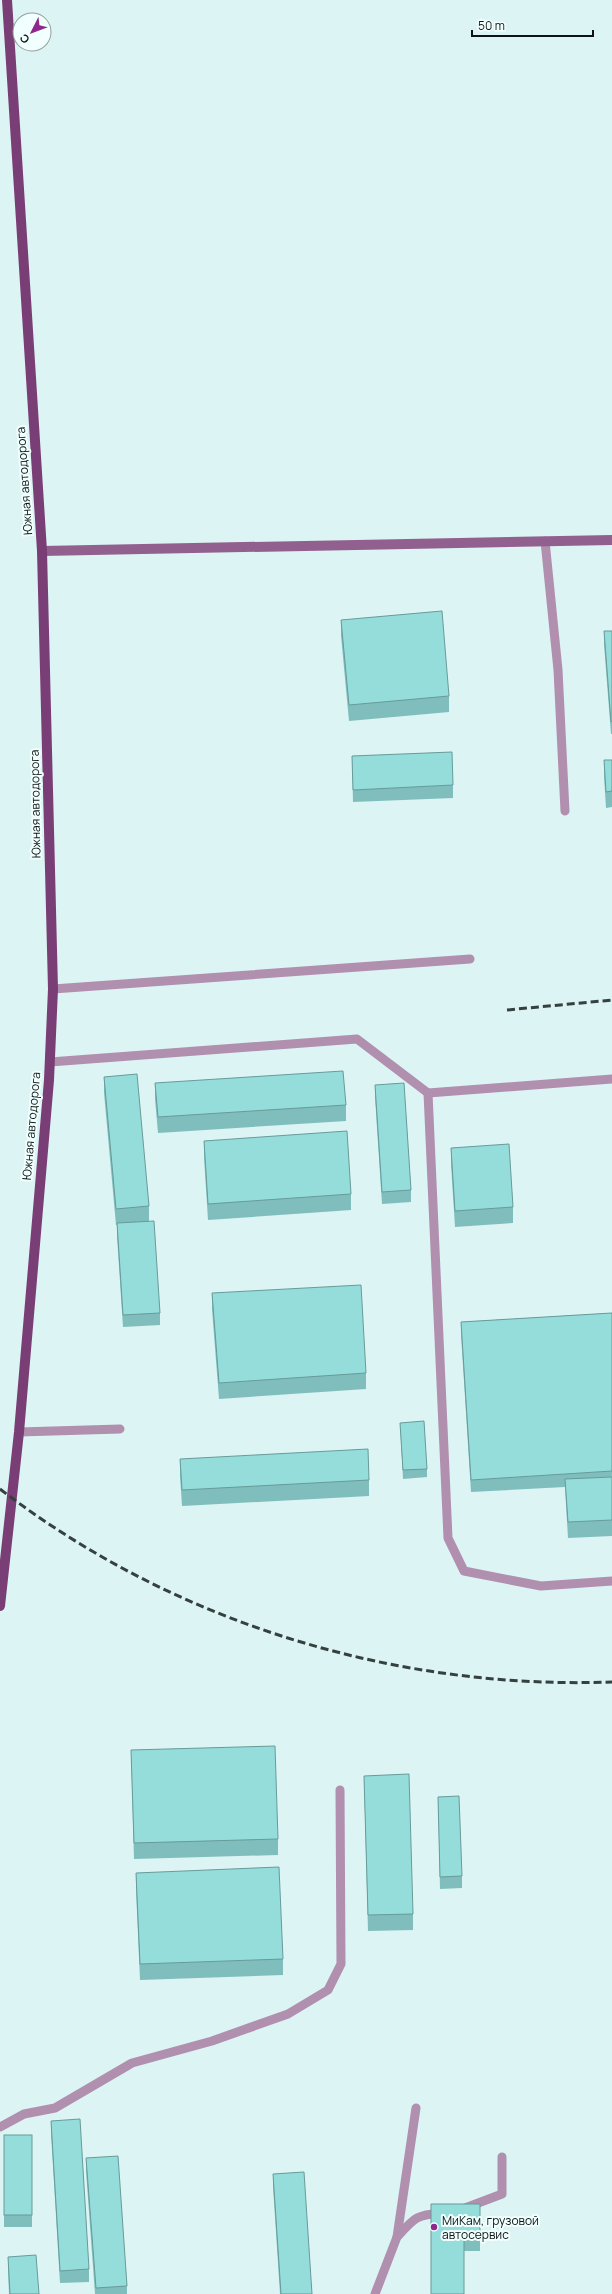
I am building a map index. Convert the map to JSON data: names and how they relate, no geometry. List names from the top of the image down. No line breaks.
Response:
{"streets":{"main road":["Южная автодорога"]},"places":["МиКам, грузовой автосервис"],"scale_bar":"50 m","north":"bottom left"}
